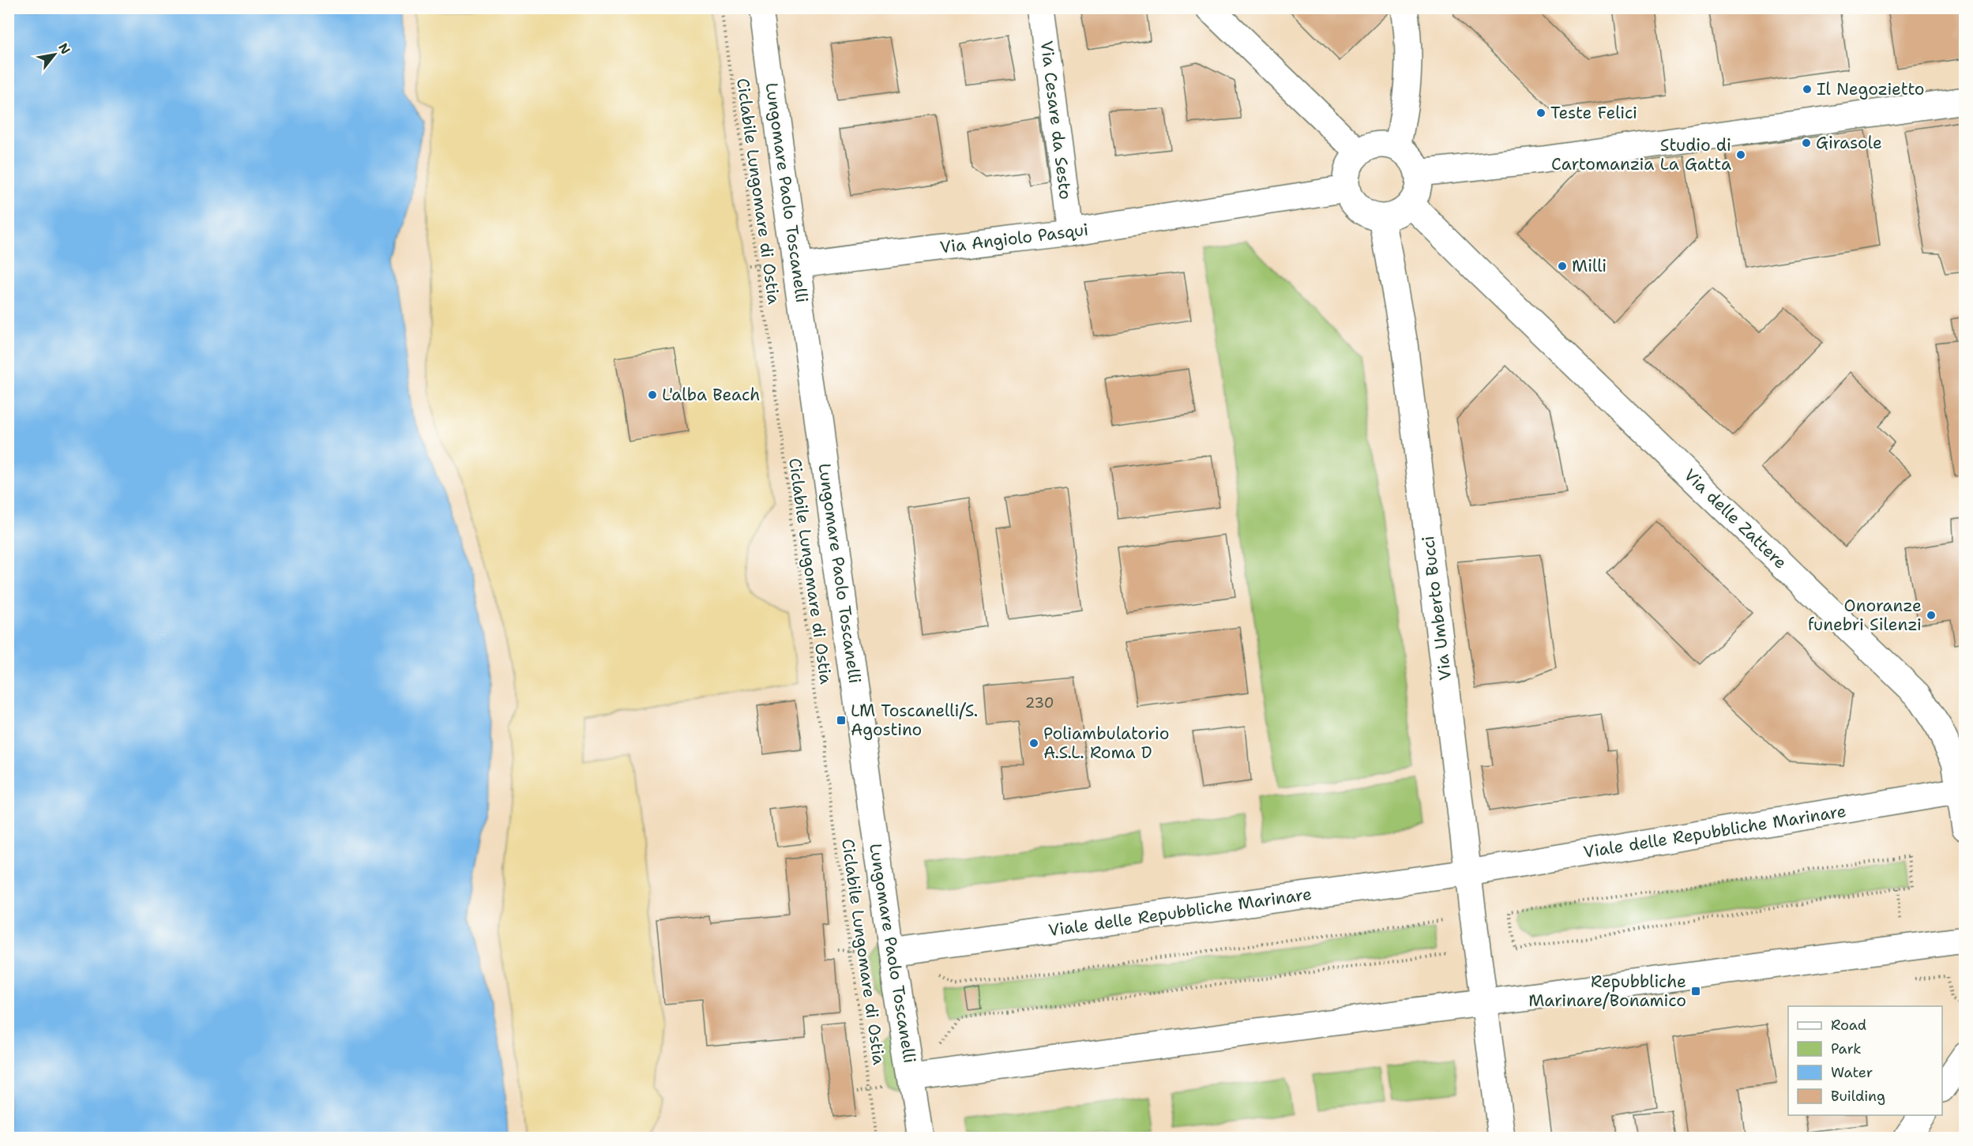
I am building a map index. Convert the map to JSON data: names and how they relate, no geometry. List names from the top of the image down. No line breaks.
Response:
{"streets":{"street":["Via Cesare da Sesto","Lungomare Paolo Toscanelli","Via Angiolo Pasqui","Via delle Zattere","Via Umberto Bucci","Viale delle Repubbliche Marinare"],"path":["Ciclabile Lungomare di Ostia"]},"crossings":[["Via Cesare da Sesto","Via Angiolo Pasqui"],["Lungomare Paolo Toscanelli","Via Angiolo Pasqui"],["Lungomare Paolo Toscanelli","Viale delle Repubbliche Marinare"],["Via Angiolo Pasqui","Via delle Zattere"],["Via Angiolo Pasqui","Via Umberto Bucci"],["Via delle Zattere","Via Umberto Bucci"],["Via delle Zattere","Viale delle Repubbliche Marinare"],["Via Umberto Bucci","Viale delle Repubbliche Marinare"]],"places":{"other":["Il Negozietto","Teste Felici","Girasole","Studio di Cartomanzia La Gatta","Milli","L'alba Beach","Onoranze funebri Silenzi","Poliambulatorio A.S.L. Roma D"],"transit":["LM Toscanelli/S. Agostino","Repubbliche Marinare/Bonamico"]},"house_numbers":["230"],"legend":["Road","Park","Water","Building"],"north":"top right"}
